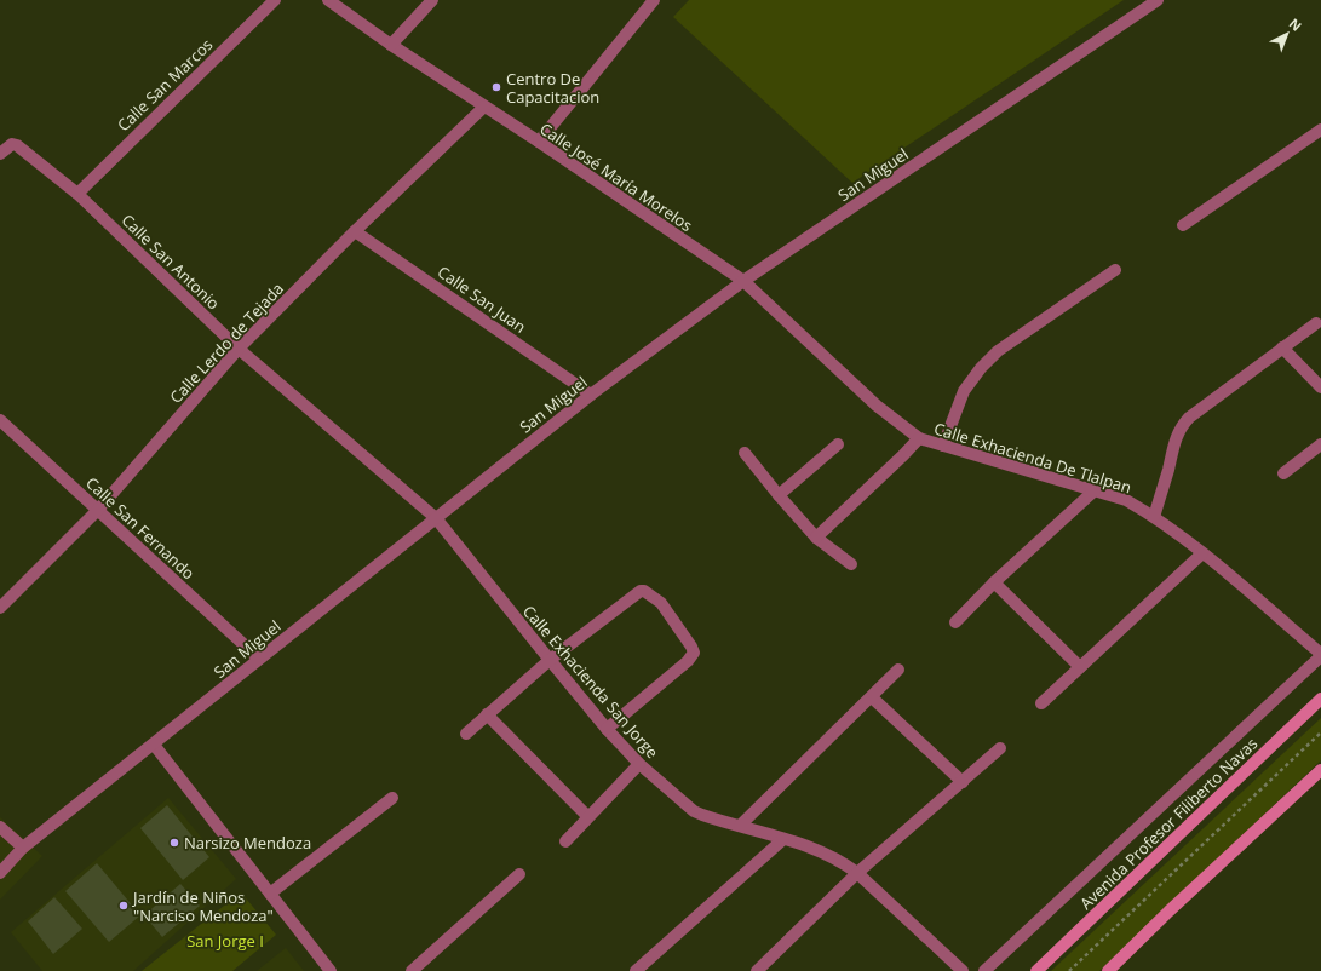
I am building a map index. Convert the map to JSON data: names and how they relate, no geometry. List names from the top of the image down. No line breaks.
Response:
{"streets":{"main road":["Avenida Profesor Filiberto Navas"],"street":["Calle San Marcos","San Miguel","Calle José María Morelos","Calle San Antonio","Calle San Juan","Calle Lerdo de Tejada","Calle Exhacienda De Tlalpan","Calle San Fernando","Calle Exhacienda San Jorge"]},"crossings":[["Calle San Marcos","Calle San Antonio"],["San Miguel","Calle José María Morelos"],["San Miguel","Calle San Antonio"],["San Miguel","Calle San Juan"],["San Miguel","Calle Exhacienda De Tlalpan"],["San Miguel","Calle San Fernando"],["San Miguel","Calle Exhacienda San Jorge"],["Calle José María Morelos","Calle Lerdo de Tejada"],["Calle José María Morelos","Calle Exhacienda De Tlalpan"],["Calle San Antonio","Calle Lerdo de Tejada"],["Calle San Antonio","Calle Exhacienda San Jorge"],["Calle San Juan","Calle Lerdo de Tejada"],["Calle Lerdo de Tejada","Calle San Fernando"]],"parks":["San Jorge I"],"places":["Centro De Capacitacion","Narsizo Mendoza","Jardín de Niños \"Narciso Mendoza\""],"north":"top right"}
